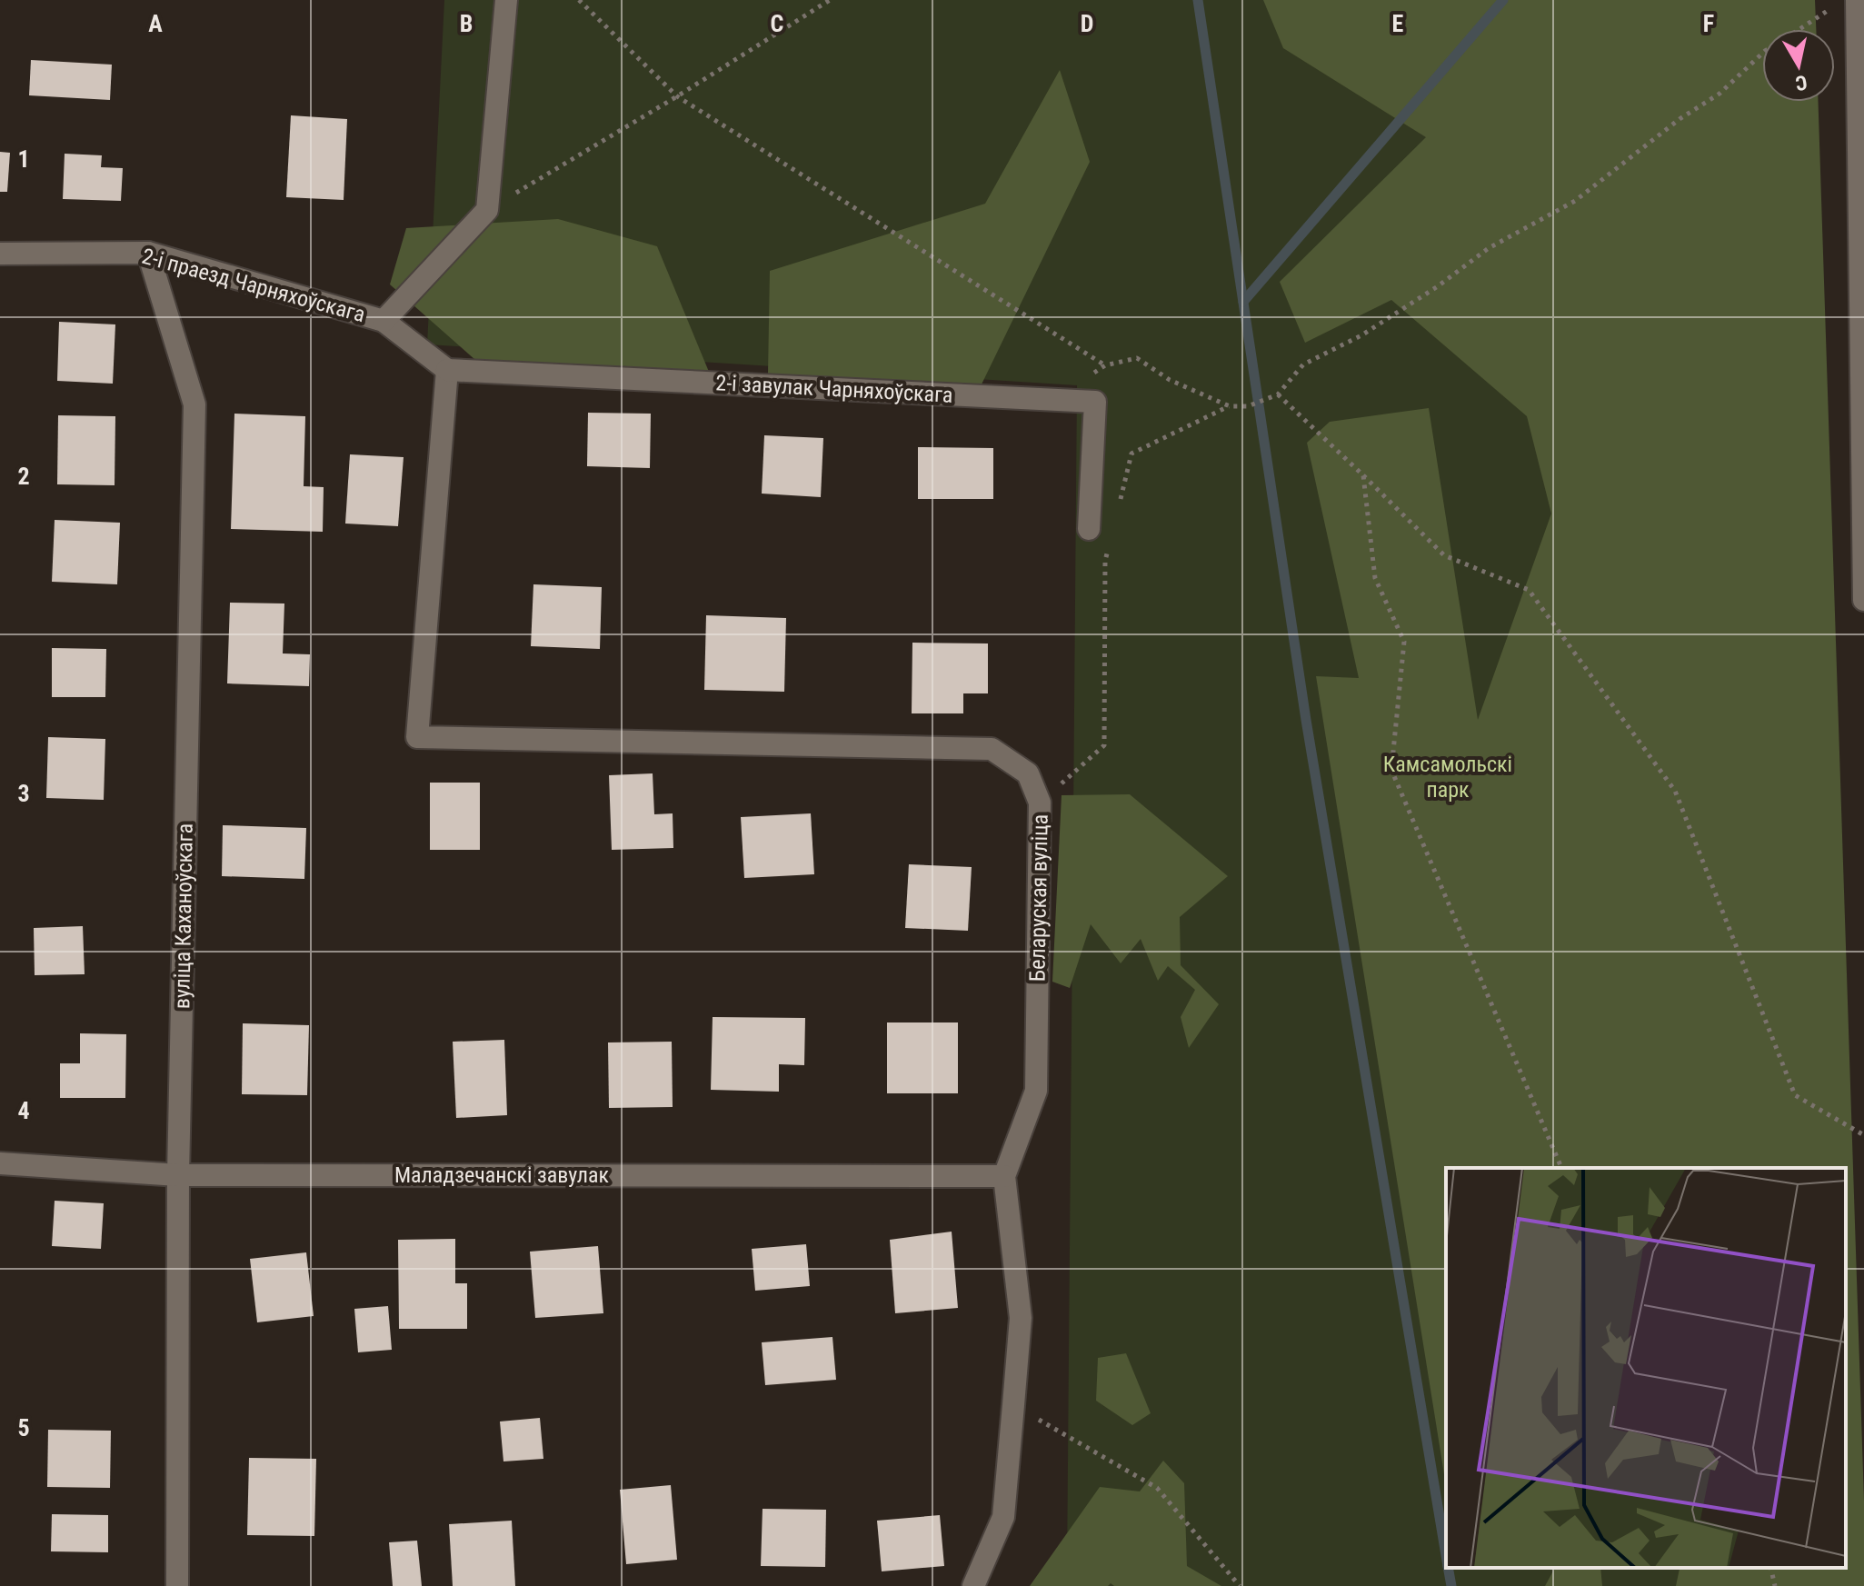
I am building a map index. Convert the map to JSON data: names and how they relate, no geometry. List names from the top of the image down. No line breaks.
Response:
{"streets":{"street":["2-і праезд Чарняхоўскага","2-і завулак Чарняхоўскага","Беларуская вуліца","вуліца Каханоўскага","Маладзечанскі завулак"]},"crossings":[["2-і праезд Чарняхоўскага","2-і завулак Чарняхоўскага"],["2-і праезд Чарняхоўскага","Беларуская вуліца"],["2-і праезд Чарняхоўскага","вуліца Каханоўскага"],["2-і завулак Чарняхоўскага","Беларуская вуліца"],["Беларуская вуліца","Маладзечанскі завулак"],["вуліца Каханоўскага","Маладзечанскі завулак"]],"parks":["Камсамольскі парк"],"north":"bottom","grid":{"columns":["A","B","C","D","E","F"],"rows":["1","2","3","4","5"]}}
